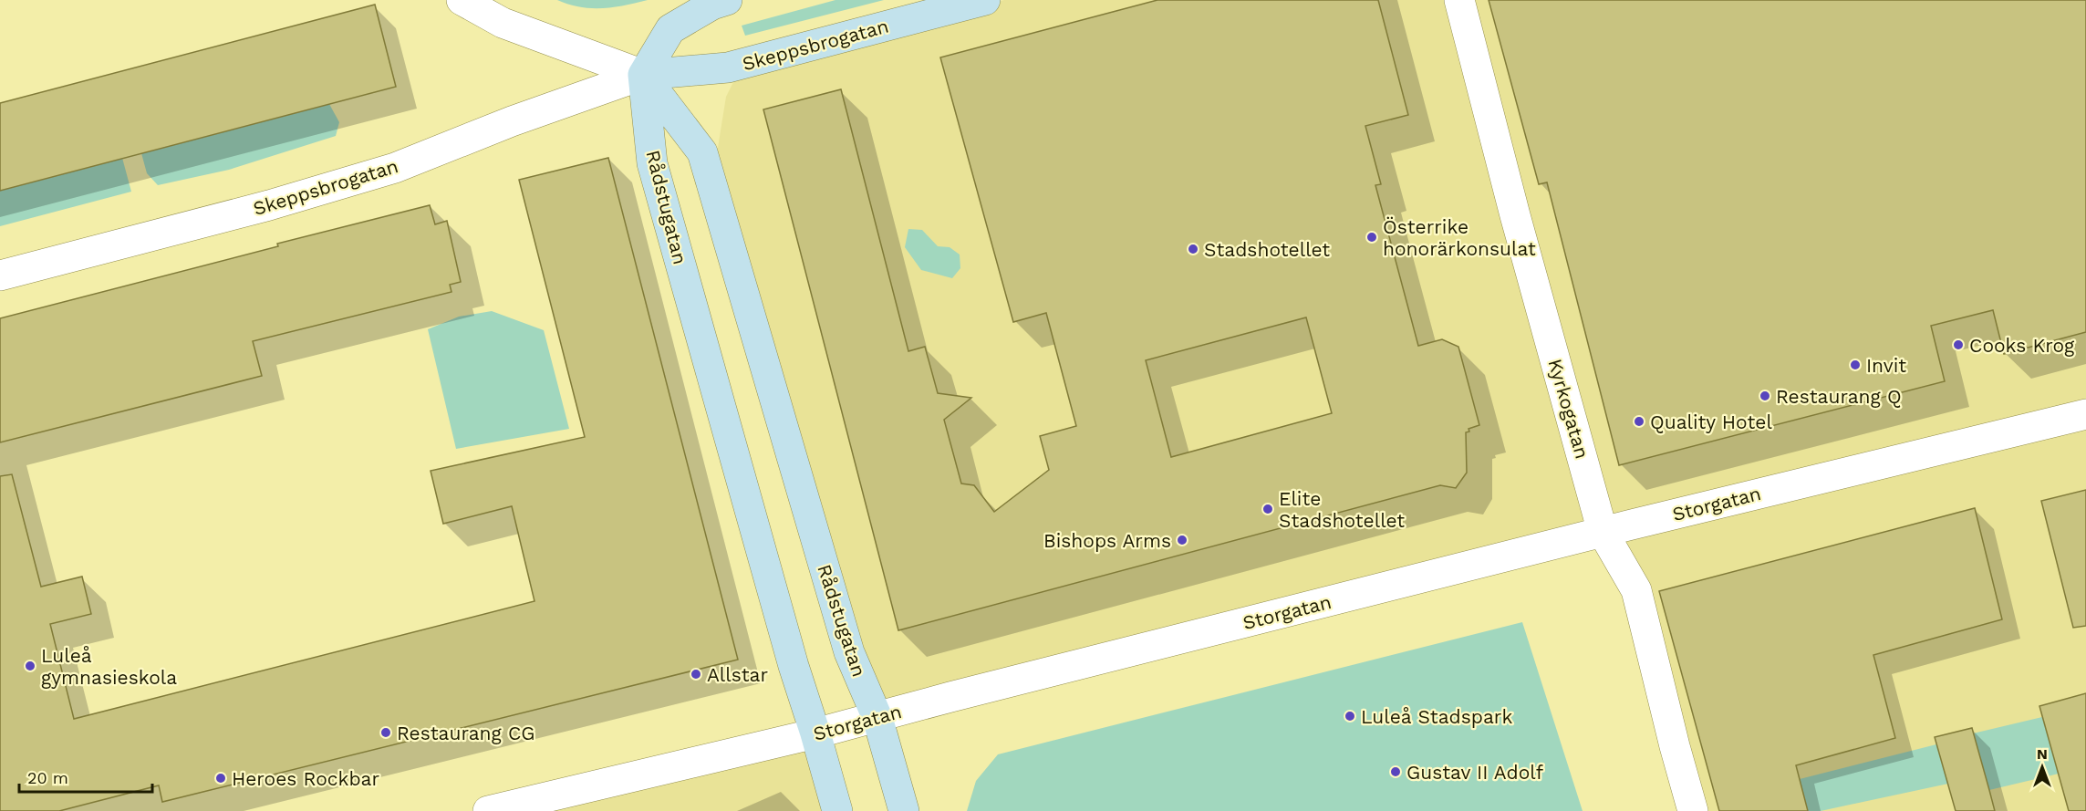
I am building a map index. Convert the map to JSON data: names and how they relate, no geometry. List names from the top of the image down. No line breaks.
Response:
{"streets":{"main road":["Skeppsbrogatan","Rådstugatan"],"street":["Kyrkogatan","Storgatan"]},"crossings":[["Skeppsbrogatan","Rådstugatan"],["Rådstugatan","Storgatan"],["Kyrkogatan","Storgatan"]],"places":["Österrike honorärkonsulat","Stadshotellet","Cooks Krog","Invit","Restaurang Q","Quality Hotel","Elite Stadshotellet","Bishops Arms","Luleå gymnasieskola","Allstar","Luleå Stadspark","Restaurang CG","Gustav II Adolf","Heroes Rockbar"],"scale_bar":"20 m","north":"top"}
